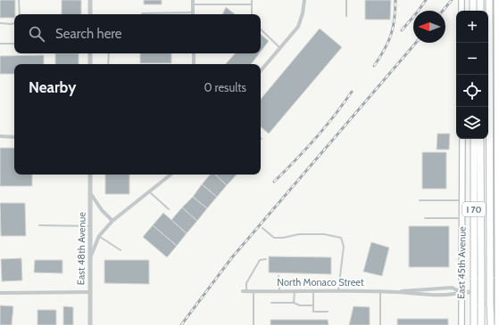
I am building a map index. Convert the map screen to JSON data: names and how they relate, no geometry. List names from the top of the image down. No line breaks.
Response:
{"streets":{"highway":["I 70"],"main road":["East 45th Avenue"],"street":["East 48th Avenue","North Monaco Street"]},"crossings":[["East 45th Avenue","North Monaco Street"]],"north":"left","page":{"map_buttons":["+","−"],"search":"Search here","heading":["Nearby","0 results"]}}
